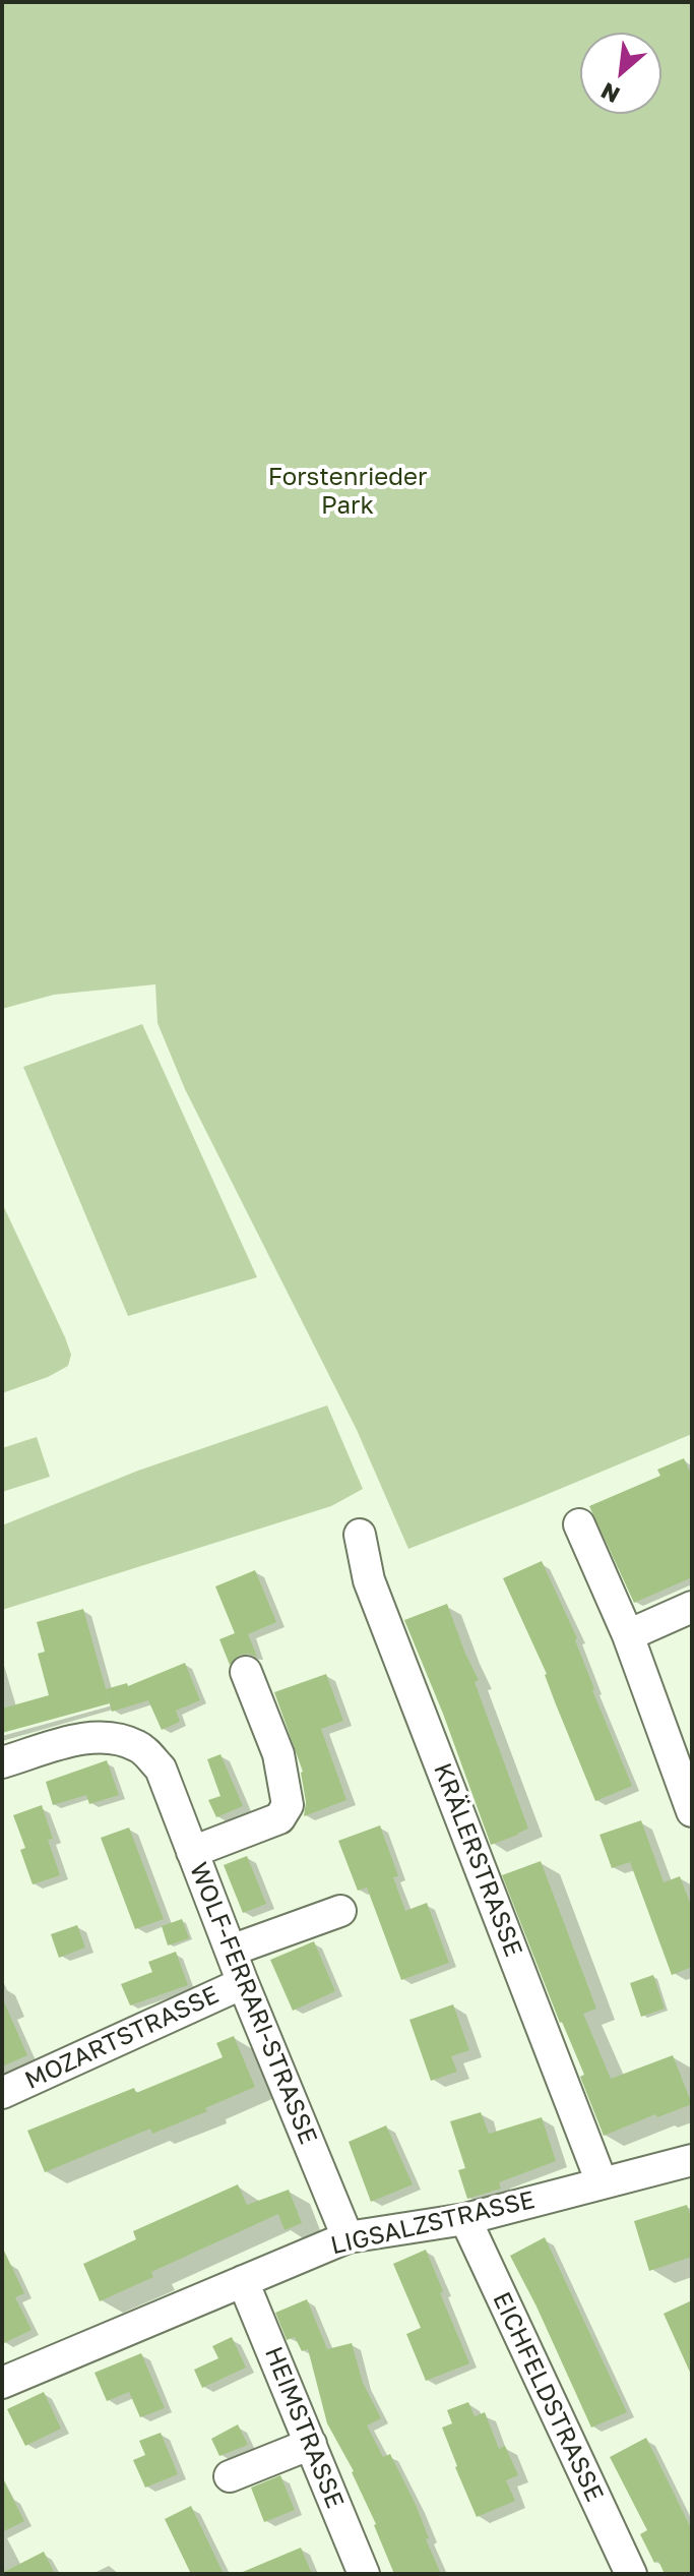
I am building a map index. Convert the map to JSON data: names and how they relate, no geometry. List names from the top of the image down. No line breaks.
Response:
{"streets":{"street":["KRÄLERSTRASSE","WOLF-FERRARI-STRASSE","MOZARTSTRASSE","LIGSALZSTRASSE","EICHFELDSTRASSE","HEIMSTRASSE"]},"crossings":[["KRÄLERSTRASSE","LIGSALZSTRASSE"],["WOLF-FERRARI-STRASSE","MOZARTSTRASSE"],["WOLF-FERRARI-STRASSE","LIGSALZSTRASSE"],["LIGSALZSTRASSE","EICHFELDSTRASSE"],["LIGSALZSTRASSE","HEIMSTRASSE"]],"parks":["Forstenrieder Park"],"north":"bottom left"}
